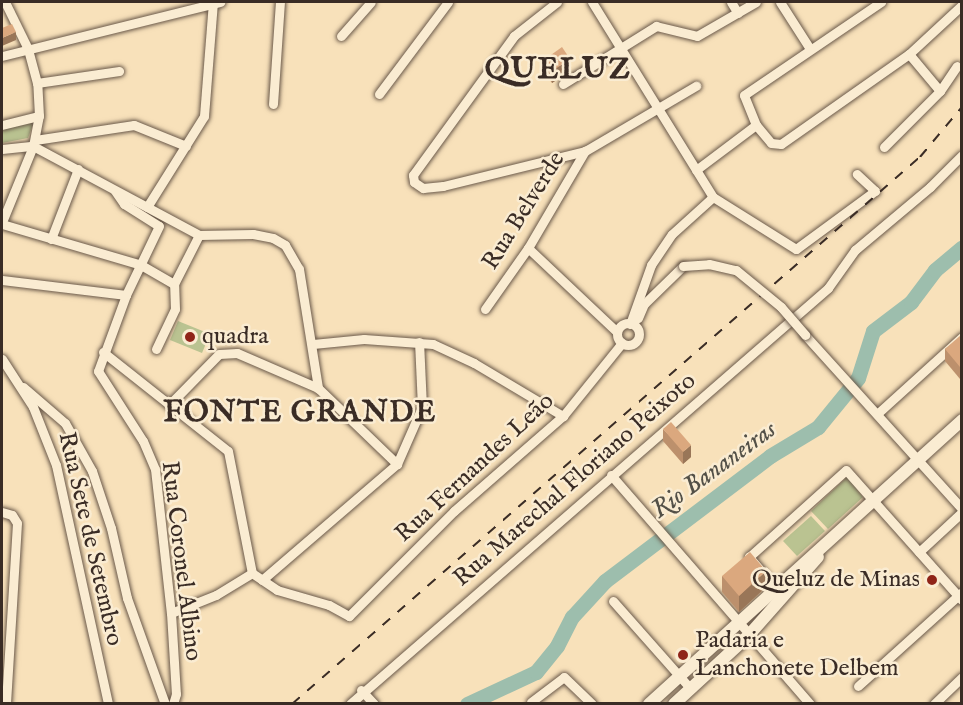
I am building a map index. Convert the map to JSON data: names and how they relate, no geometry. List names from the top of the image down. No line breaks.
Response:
{"streets":{"street":["Rua Belverde","Rua Fernandes Leão","Rua Marechal Floriano Peixoto","Rua Sete de Setembro","Rua Coronel Albino"]},"districts":["QUELUZ","FONTE GRANDE"],"water":["Rio Bananeiras"],"places":["quadra","Queluz de Minas","Padaria e Lanchonete Delbem"]}
